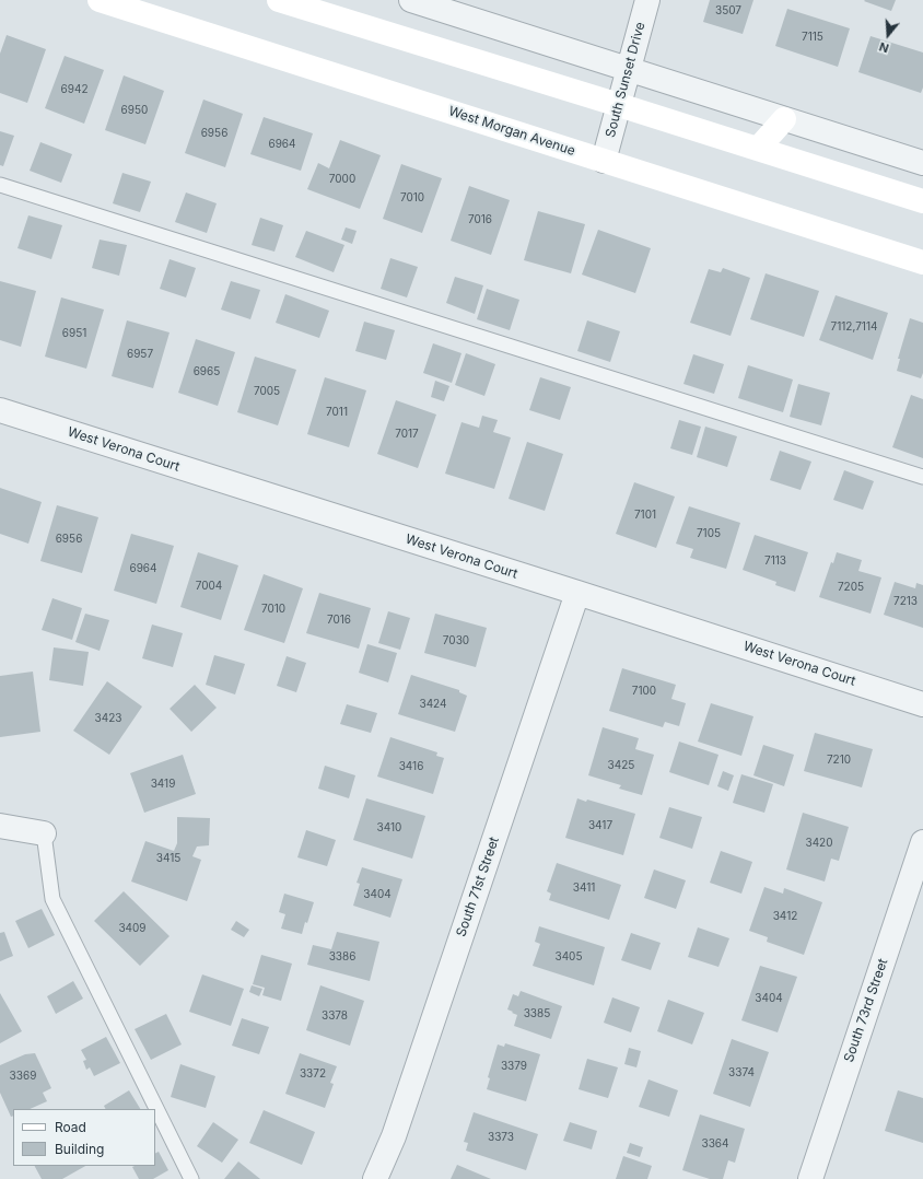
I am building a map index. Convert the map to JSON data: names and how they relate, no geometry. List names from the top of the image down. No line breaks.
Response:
{"streets":{"street":["South Sunset Drive","West Morgan Avenue","West Verona Court","South 71st Street","South 73rd Street"]},"crossings":[["South Sunset Drive","West Morgan Avenue"],["West Verona Court","South 71st Street"]],"house_numbers":["3507","7115","6942","6950","6956","6964","7000","7010","7016","7112,7114","6951","6957","6965","7005","7011","7017","7101","7105","6956","7113","6964","7004","7205","7213","7010","7016","7030","7100","3424","3423","7210","3425","3416","3419","3417","3410","3420","3415","3411","3404","3412","3409","3386","3405","3404","3385","3378","3379","3374","3372","3369","3373","3364"],"legend":["Road","Building"],"north":"bottom"}
